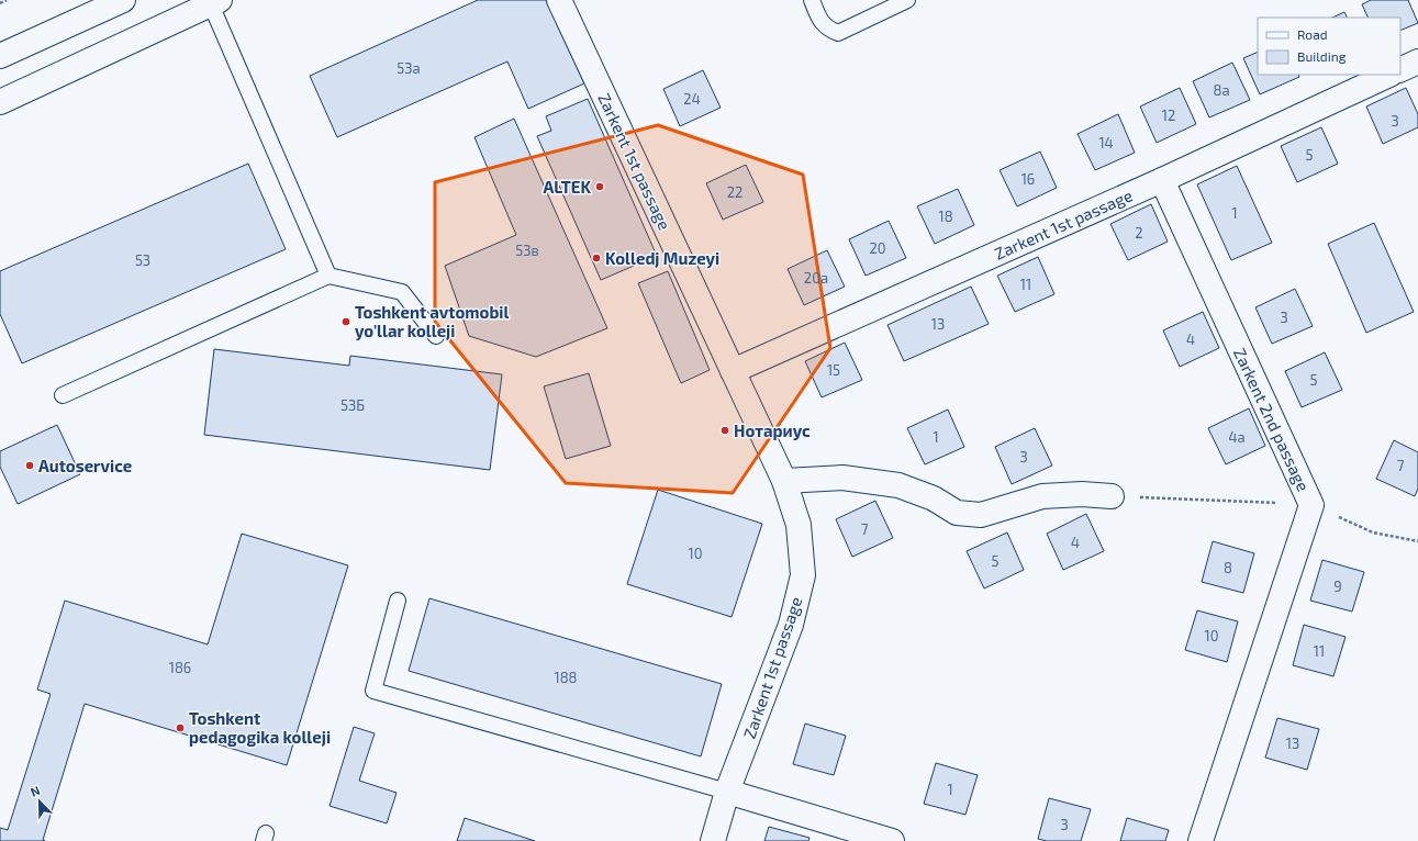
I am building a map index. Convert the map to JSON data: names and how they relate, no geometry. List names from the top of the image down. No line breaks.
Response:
{"streets":{"street":["Zarkent 1st passage","Zarkent 2nd passage"]},"crossings":[["Zarkent 1st passage","Zarkent 2nd passage"]],"places":["ALTEK","Kolledj Muzeyi","Toshkent avtomobil yo'llar kolleji","Нотариус","Autoservice","Toshkent pedagogika kolleji"],"house_numbers":["53a","8a","24","12","3","14","5","16","22","1","18","2","20","53в","53","20a","11","3","13","4","15","5","53Б","1","4a","3","7","7","4","10","5","8","9","10","11","186","188","13","1","3"],"legend":["Road","Building"],"north":"top left"}
